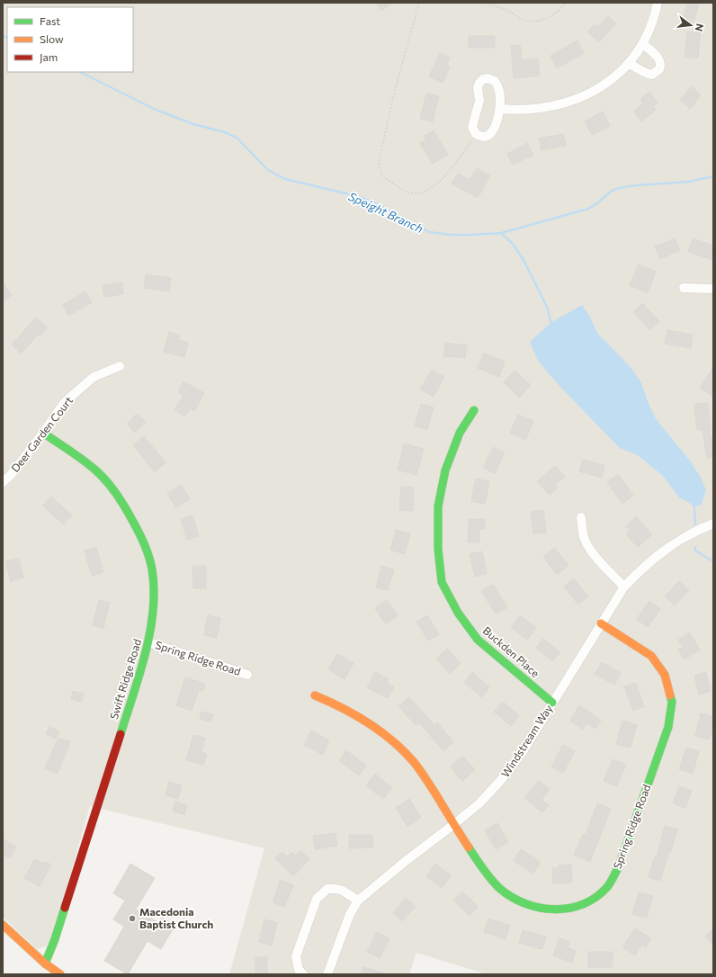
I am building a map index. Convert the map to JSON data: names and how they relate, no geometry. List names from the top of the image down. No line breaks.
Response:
{"streets":{"street":["Deer Garden Court","Buckden Place","Spring Ridge Road","Swift Ridge Road","Windstream Way"]},"crossings":[["Deer Garden Court","Swift Ridge Road"],["Buckden Place","Windstream Way"],["Spring Ridge Road","Swift Ridge Road"],["Spring Ridge Road","Windstream Way"]],"water":["Speight Branch"],"places":["Macedonia Baptist Church"],"legend":["Fast","Slow","Jam"],"north":"right"}
